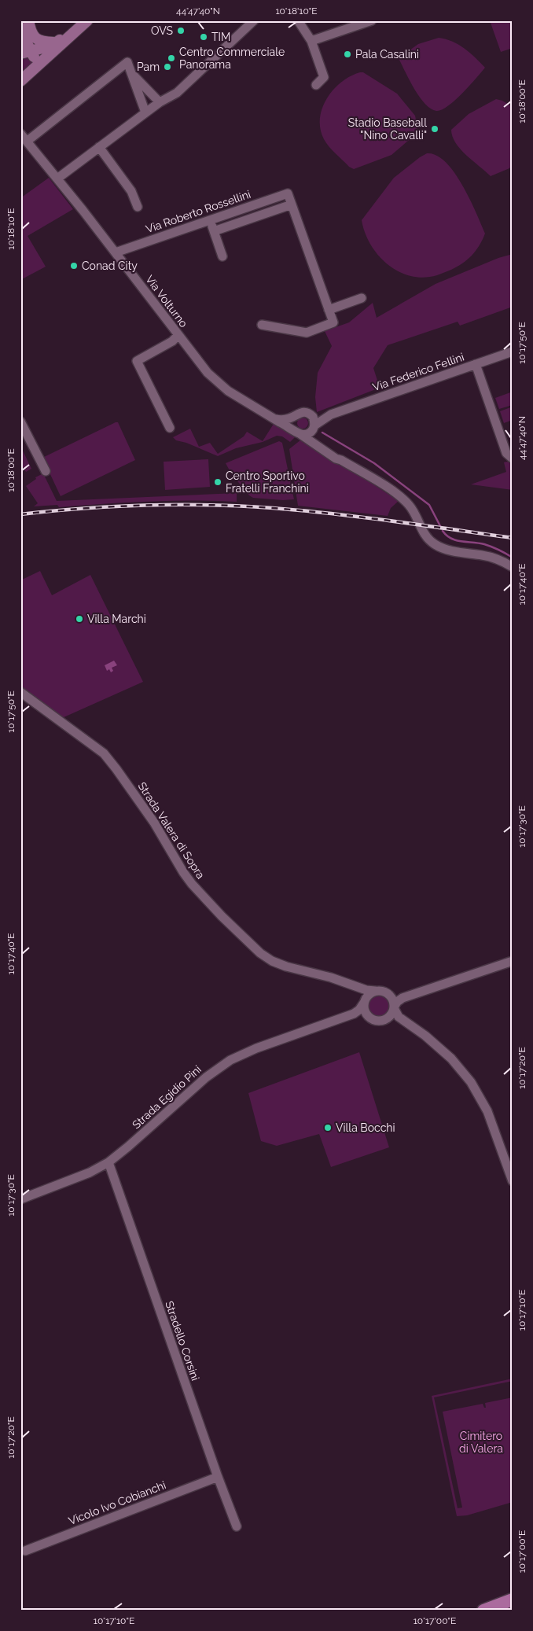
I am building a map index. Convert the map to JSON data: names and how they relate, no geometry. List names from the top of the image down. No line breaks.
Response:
{"streets":{"street":["Via Roberto Rossellini","Via Volturno","Via Federico Fellini","Strada Valera di Sopra","Strada Egidio Pini","Stradello Corsini","Vicolo Ivo Cobianchi"]},"crossings":[["Via Roberto Rossellini","Via Volturno"],["Via Volturno","Via Federico Fellini"],["Strada Valera di Sopra","Strada Egidio Pini"],["Strada Egidio Pini","Stradello Corsini"],["Stradello Corsini","Vicolo Ivo Cobianchi"]],"parks":["Cimitero di Valera"],"places":["OVS","TIM","Pala Casalini","Centro Commerciale Panorama","Pam","Stadio Baseball \"Nino Cavalli\"","Conad City","Centro Sportivo Fratelli Franchini","Villa Marchi","Villa Bocchi"],"coordinates":["44°47'40\"N","10°18'10\"E","10°18'00\"E","10°17'50\"E","10°17'40\"E","10°17'30\"E","10°17'20\"E","10°17'10\"E","10°17'00\"E"]}
